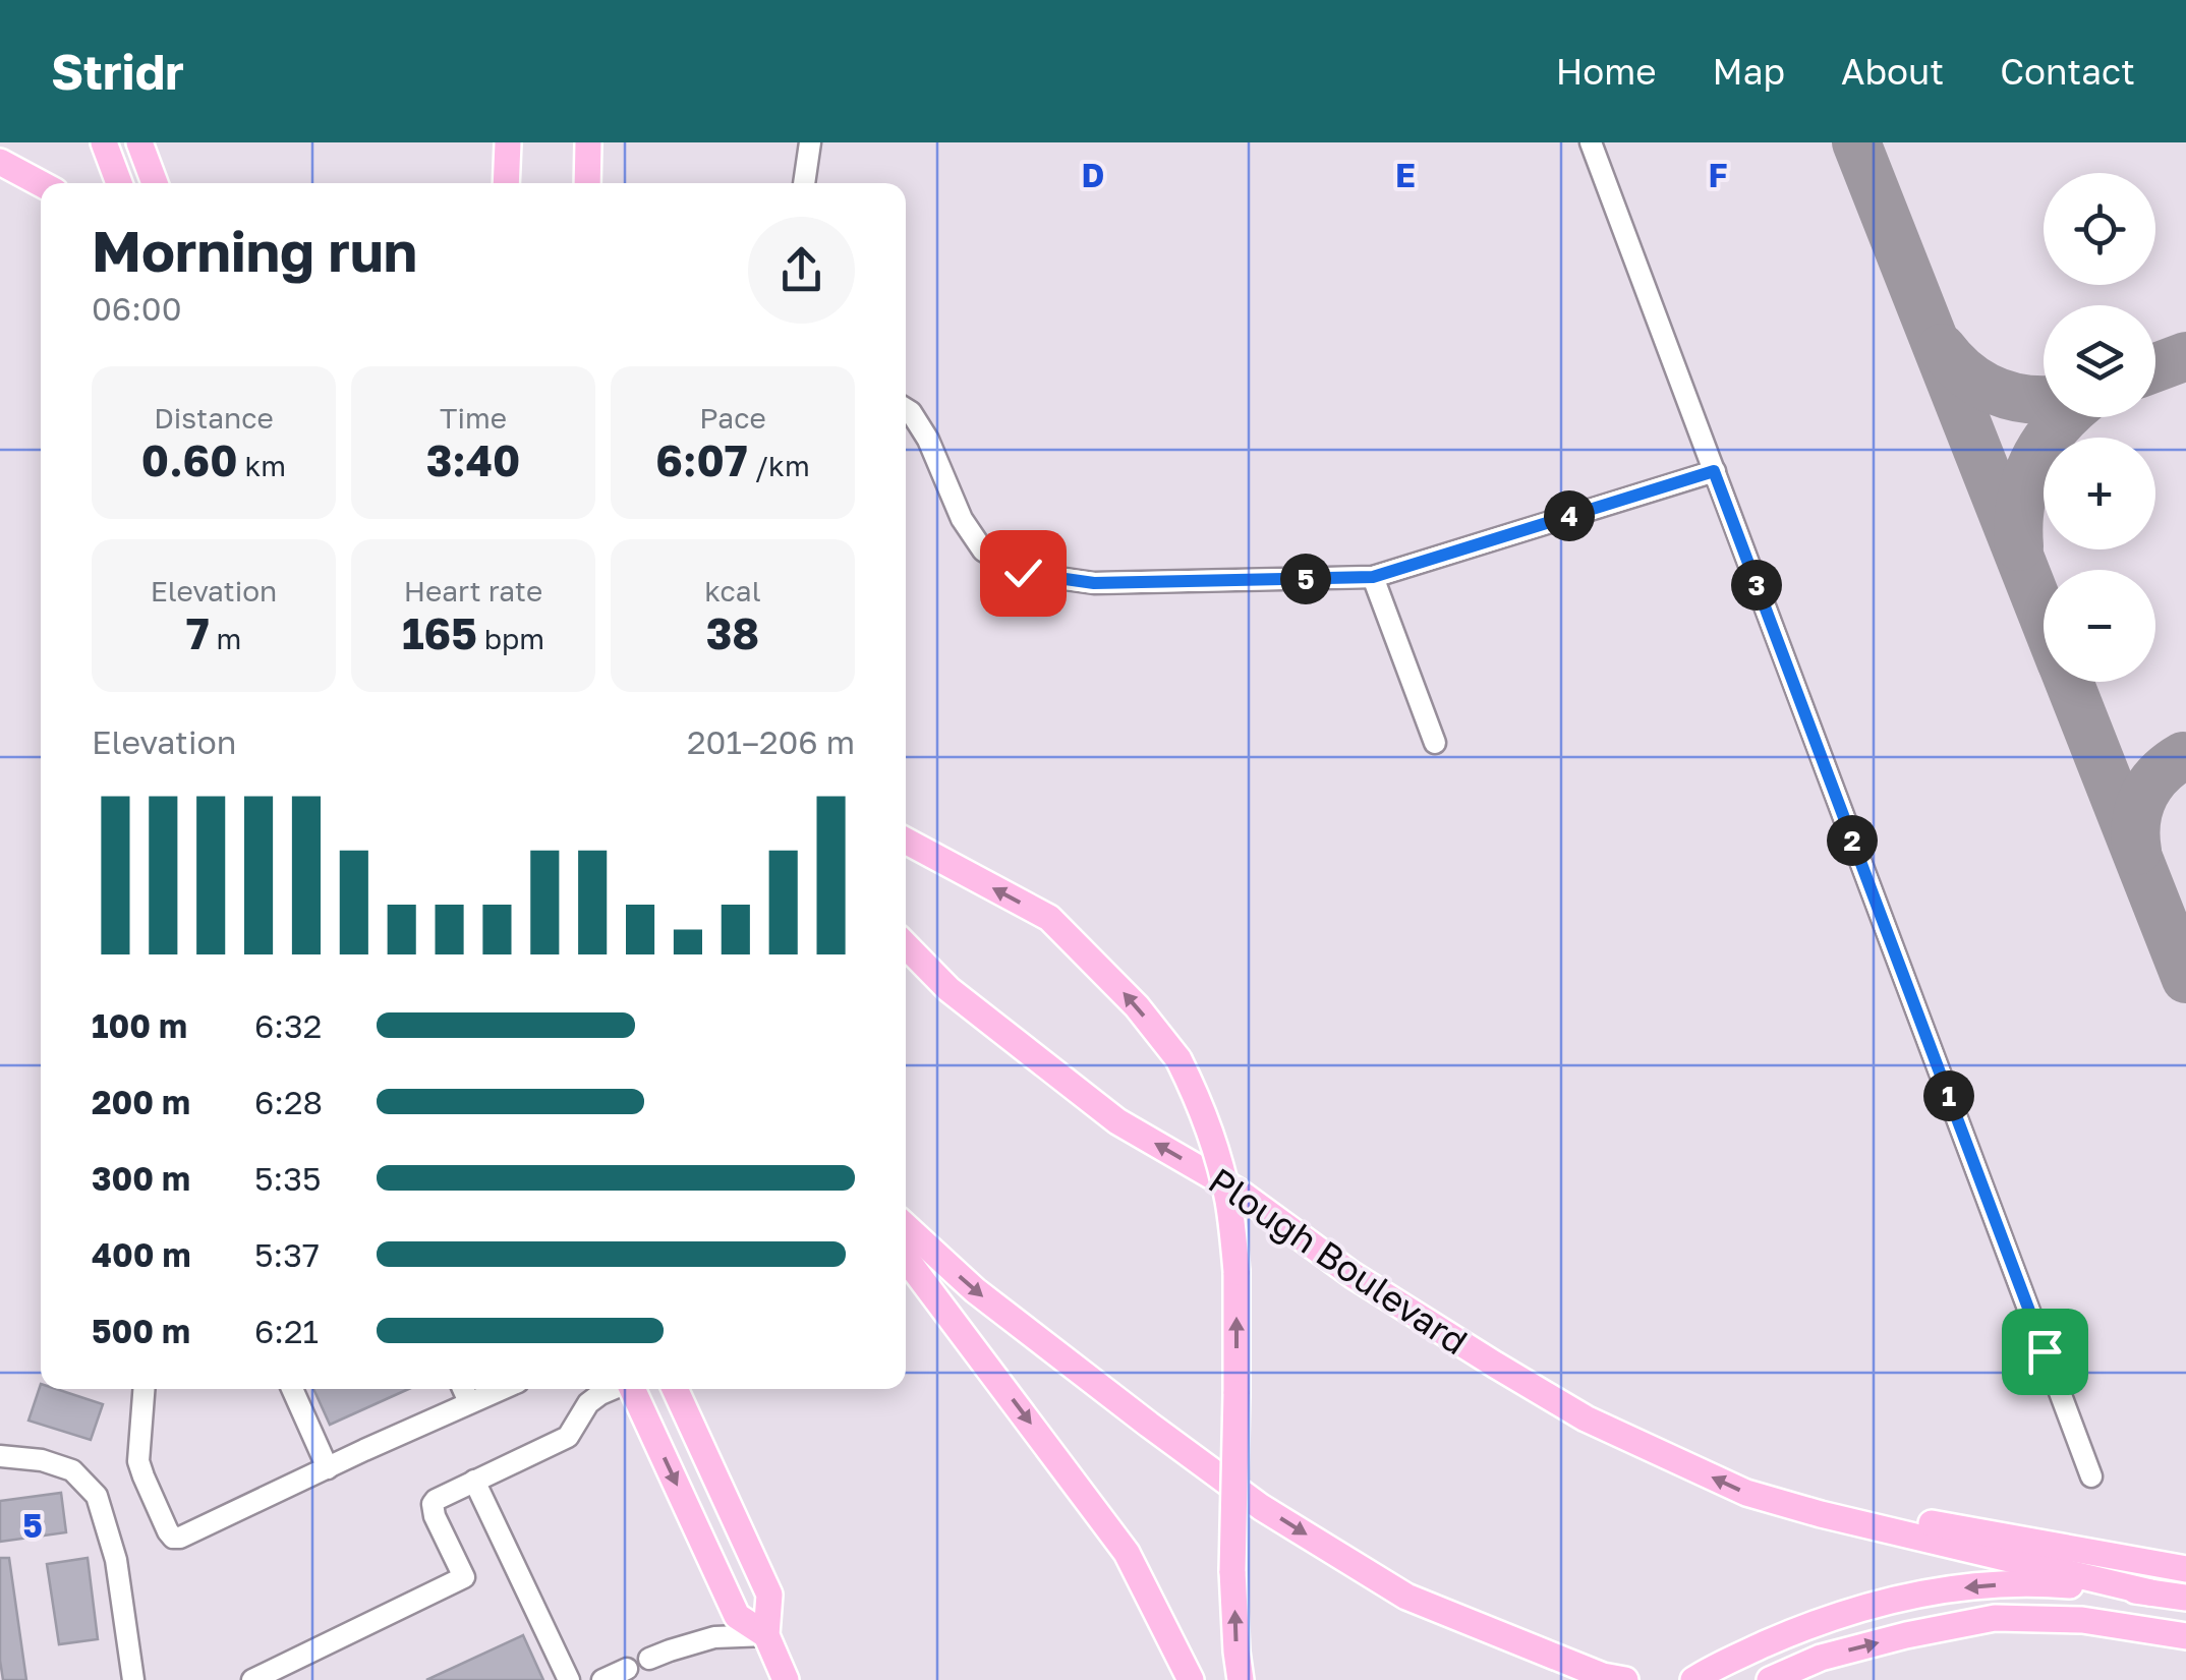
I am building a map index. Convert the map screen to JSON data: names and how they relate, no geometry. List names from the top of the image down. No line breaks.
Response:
{"streets":{"main road":["Plough Boulevard"]},"one_way":["Plough Boulevard"],"page":{"header":"Stridr","nav":["Home","Map","About","Contact"],"map_buttons":["+","−"],"heading":["Morning run","06:00"],"stats":[["Distance","0.60 km"],["Time","3:40"],["Pace","6:07 /km"],["Elevation","7 m"],["Heart rate","165 bpm"],["kcal","38"]],"pins":["4","5","3","2","1"],"chart":["Elevation","201–206 m"],"list":[{"name":"100 m","note":"6:32"},{"name":"200 m","note":"6:28"},{"name":"300 m","note":"5:35"},{"name":"400 m","note":"5:37"},{"name":"500 m","note":"6:21"}]},"grid":{"columns":["D","E","F"],"rows":["5"]}}
